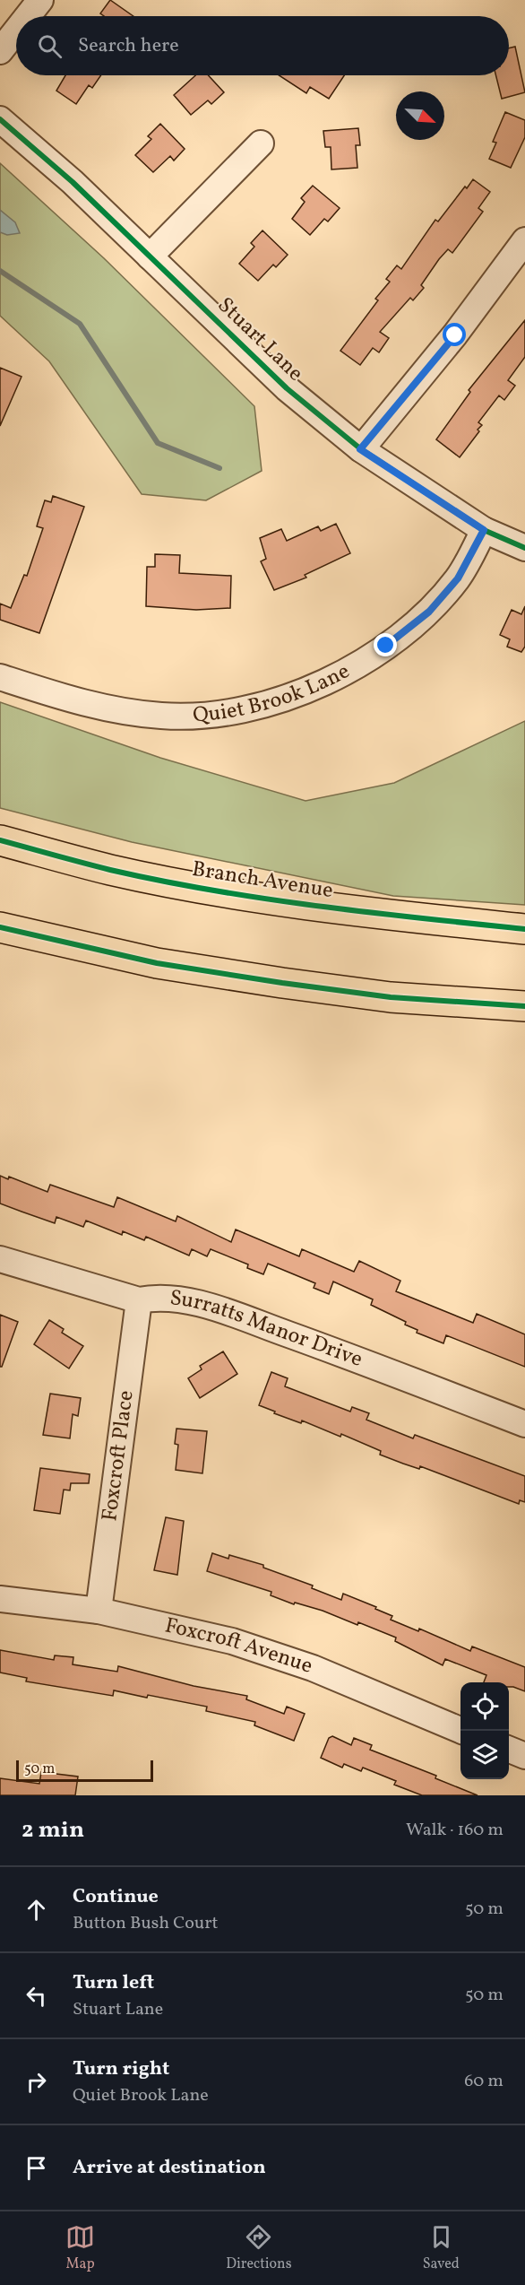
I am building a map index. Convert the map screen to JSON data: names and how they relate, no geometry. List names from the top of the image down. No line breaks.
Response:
{"streets":{"highway":["Branch Avenue"],"street":["Stuart Lane","Quiet Brook Lane","Surratts Manor Drive","Foxcroft Place","Foxcroft Avenue"]},"crossings":[["Stuart Lane","Quiet Brook Lane"],["Surratts Manor Drive","Foxcroft Place"],["Foxcroft Place","Foxcroft Avenue"]],"scale_bar":"50 m","north":"bottom right","page":{"search":"Search here","scale":"50 m","heading":["2 min","Walk · 160 m"],"list":[["Continue","Button Bush Court","50 m"],["Turn left","Stuart Lane","50 m"],["Turn right","Quiet Brook Lane","60 m"],"Arrive at destination"],"nav":["Map","Directions","Saved"]}}
